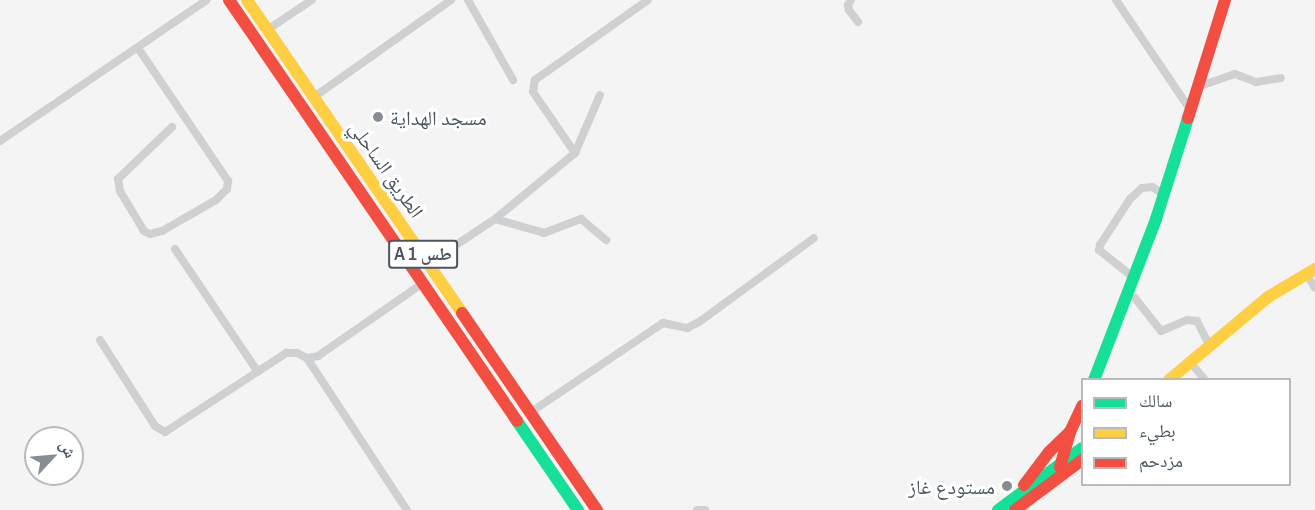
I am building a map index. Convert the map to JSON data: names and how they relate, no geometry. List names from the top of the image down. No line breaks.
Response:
{"streets":{"main road":["الطريق الساحلي","A 1 طس"]},"places":["مسجد الهداية","مستودع غاز"],"legend":["سالك","بطيء","مزدحم"],"north":"top right"}
